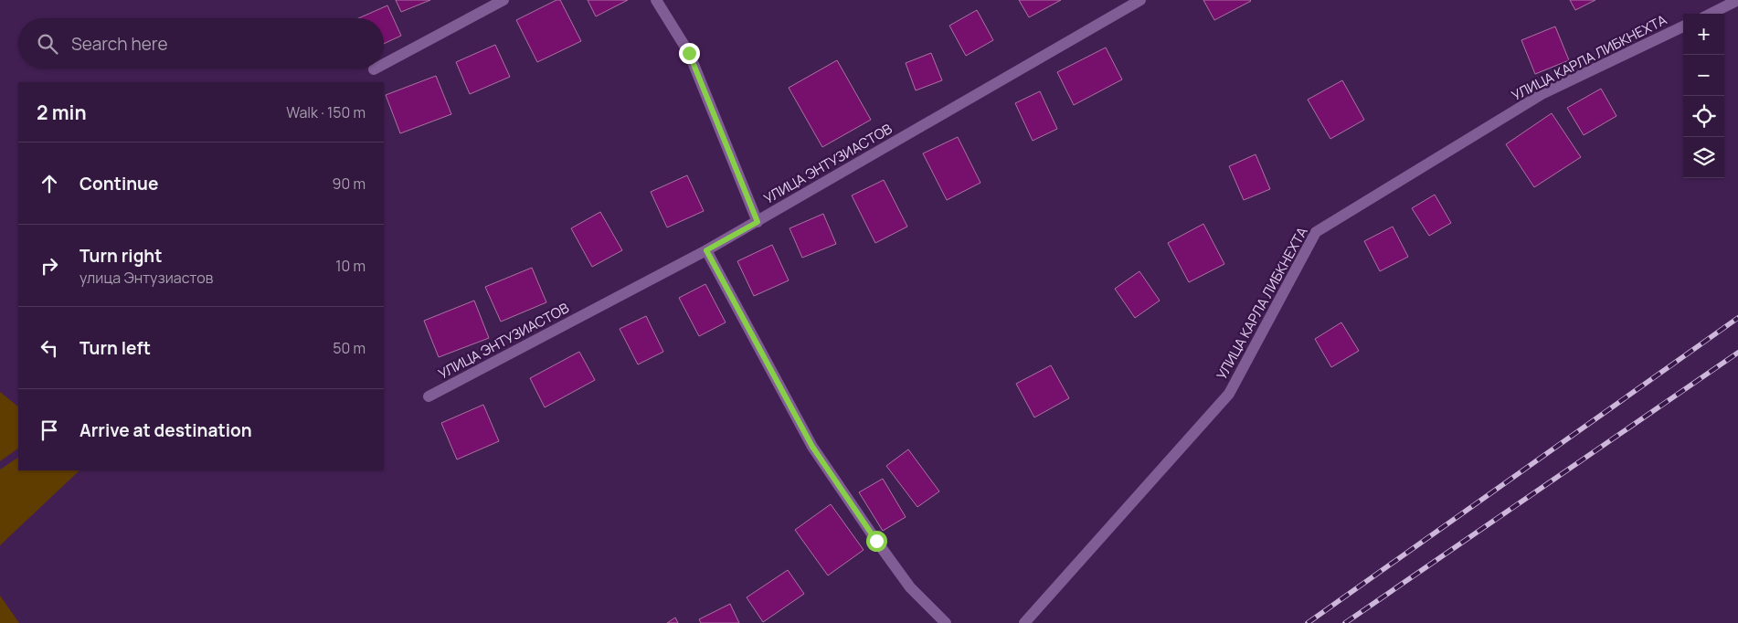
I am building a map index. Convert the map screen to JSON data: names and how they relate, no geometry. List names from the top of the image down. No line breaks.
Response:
{"streets":{"street":["УЛИЦА КАРЛА ЛИБКНЕХТА","УЛИЦА ЭНТУЗИАСТОВ"]},"page":{"map_buttons":["+","−"],"search":"Search here","heading":["2 min","Walk · 150 m"],"list":[["Continue","90 m"],["Turn right","улица Энтузиастов","10 m"],["Turn left","50 m"],"Arrive at destination"]}}
